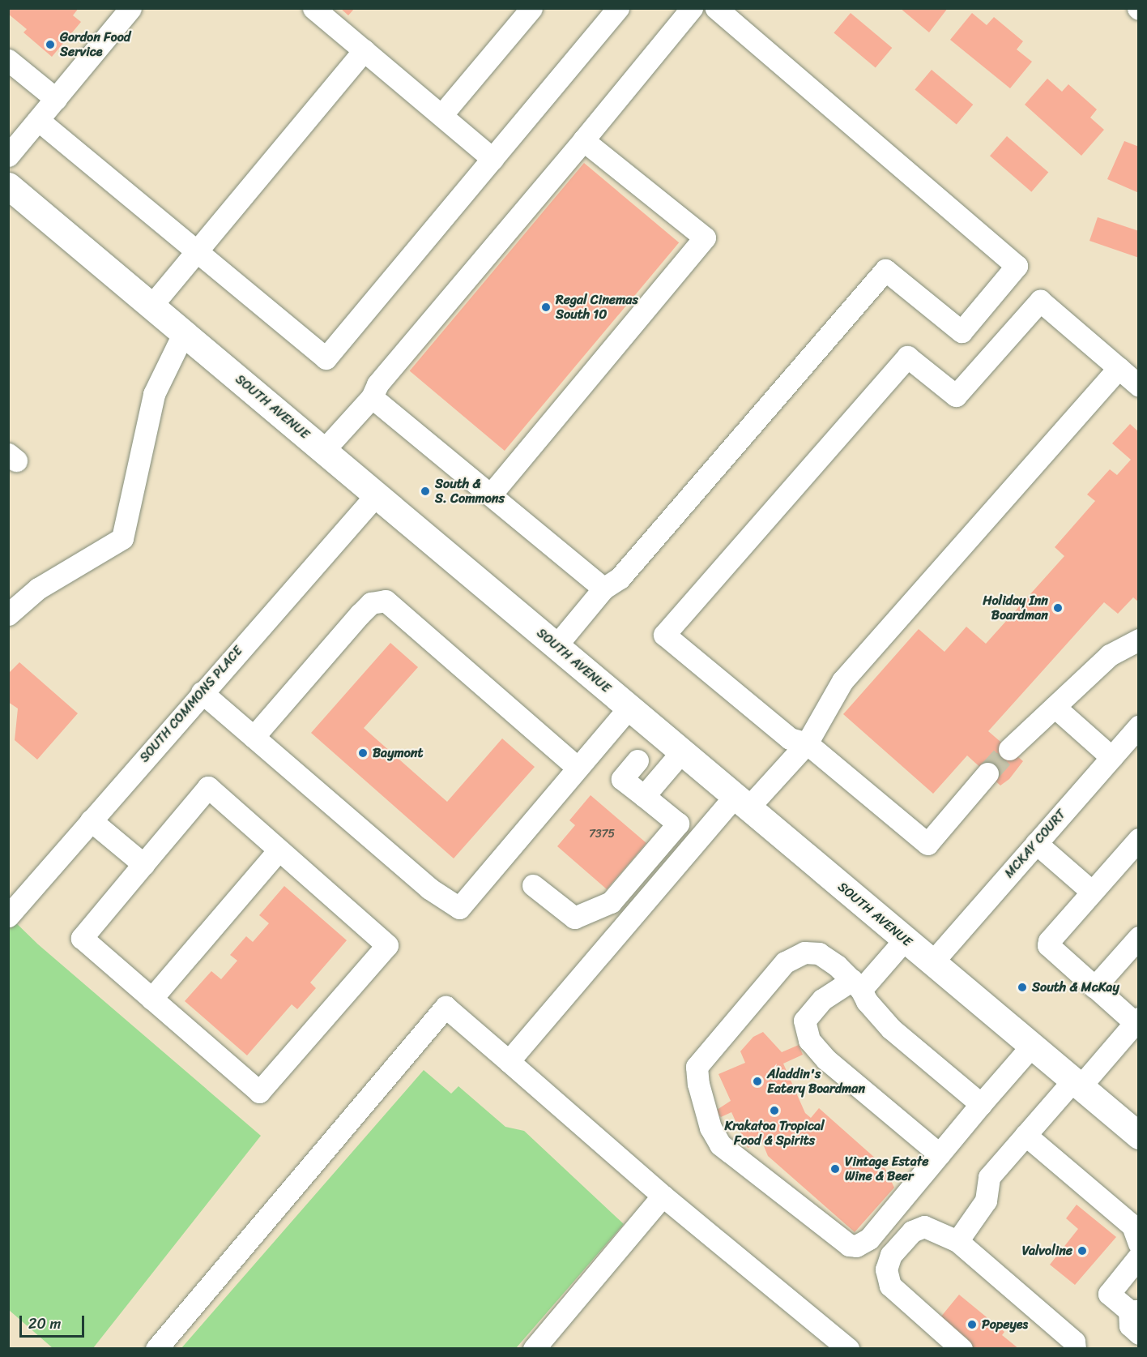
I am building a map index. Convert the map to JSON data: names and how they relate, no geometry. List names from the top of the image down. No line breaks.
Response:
{"streets":{"main road":["SOUTH AVENUE"],"street":["SOUTH COMMONS PLACE","MCKAY COURT"]},"crossings":[["SOUTH AVENUE","SOUTH COMMONS PLACE"],["SOUTH AVENUE","MCKAY COURT"]],"places":["Gordon Food Service","Regal Cinemas South 10","South & S. Commons","Holiday Inn Boardman","Baymont","South & McKay","Aladdin's Eatery Boardman","Krakatoa Tropical Food & Spirits","Vintage Estate Wine & Beer","Valvoline","Popeyes"],"house_numbers":["7375"],"scale_bar":"20 m"}
